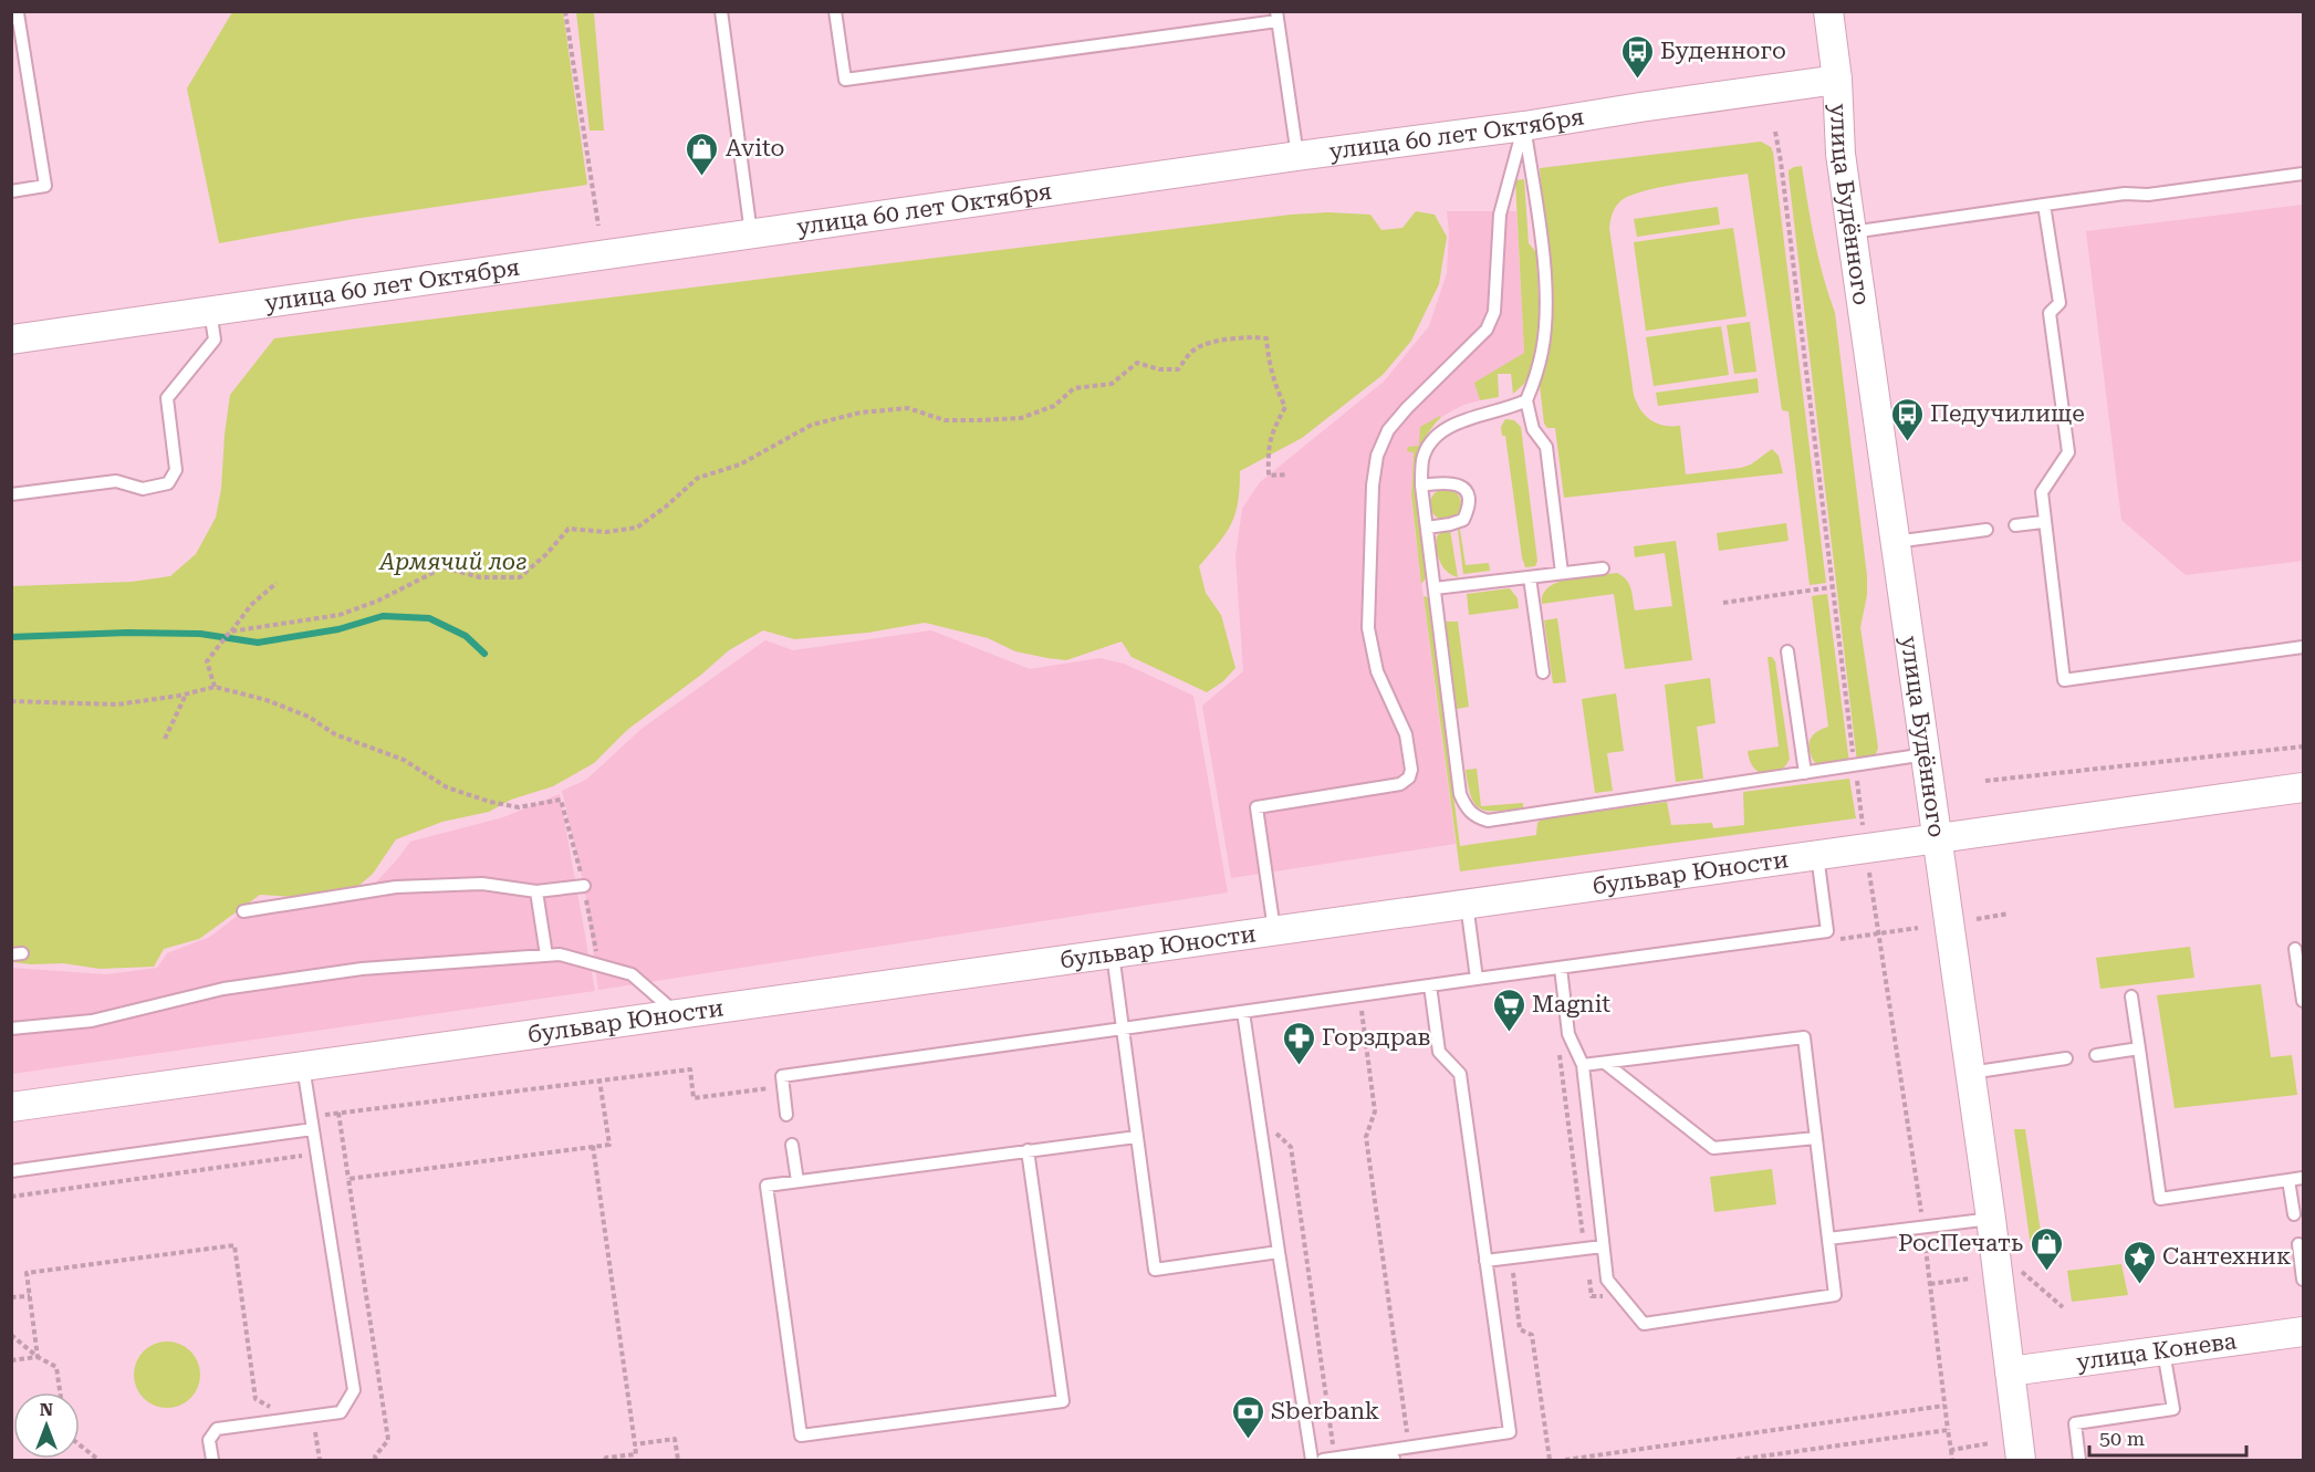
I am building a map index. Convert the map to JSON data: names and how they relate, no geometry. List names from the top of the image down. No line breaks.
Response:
{"streets":{"street":["улица 60 лет Октября","улица Будённого","бульвар Юности","улица Конева"]},"crossings":[["улица 60 лет Октября","улица Будённого"],["улица Будённого","бульвар Юности"],["улица Будённого","улица Конева"]],"parks":["Армячий лог"],"places":{"bus stop":["Буденного","Педучилище"],"shop":["Avito","РосПечать"],"supermarket":["Magnit"],"pharmacy":["Горздрав"],"place":["Сантехник"],"bank":["Sberbank"]},"scale_bar":"50 m","north":"top"}
